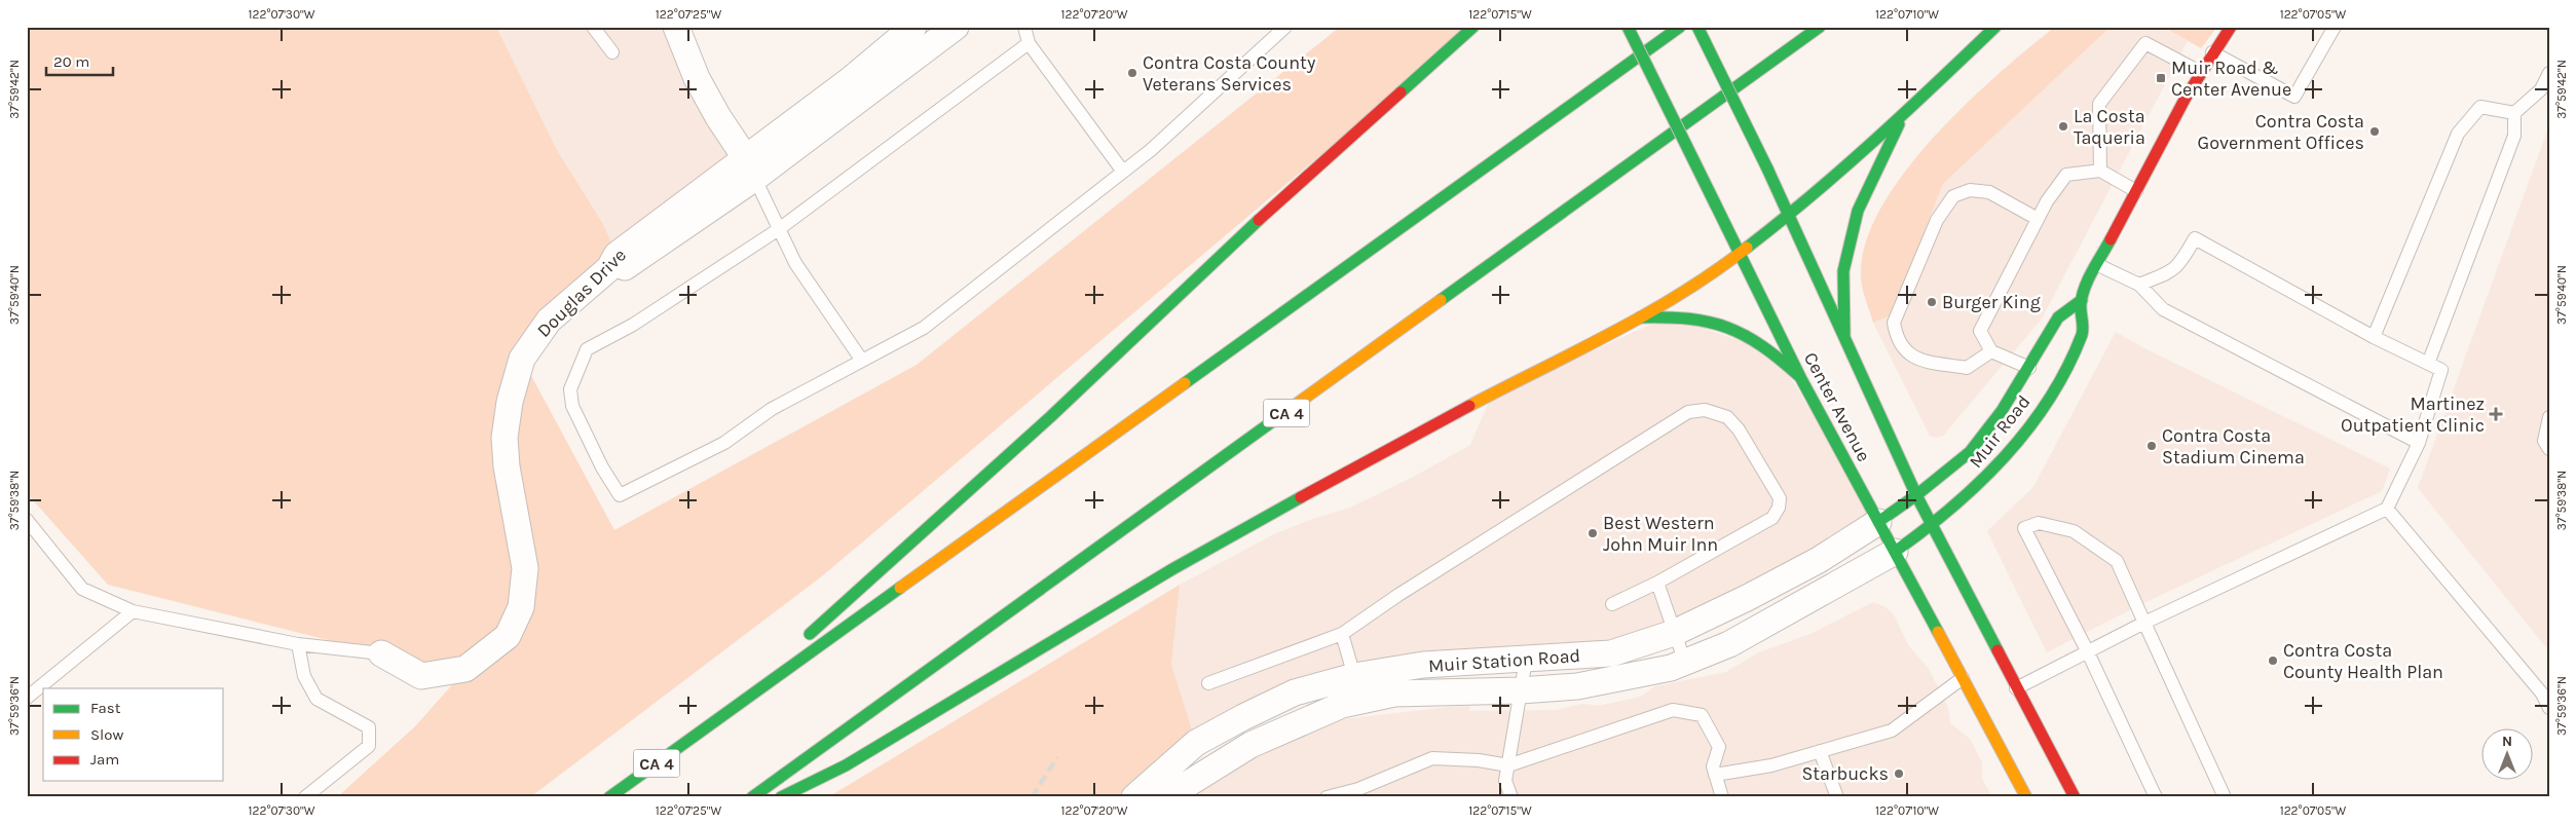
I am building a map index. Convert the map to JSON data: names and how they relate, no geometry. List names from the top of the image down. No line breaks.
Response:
{"streets":{"main road":["Center Avenue","CA 4","Muir Road"],"street":["Douglas Drive","Muir Station Road"]},"crossings":[["Center Avenue","Muir Road"],["Center Avenue","Muir Station Road"],["Muir Road","Muir Station Road"]],"places":{"other":["Contra Costa County Veterans Services","La Costa Taqueria","Contra Costa Government Offices","Burger King","Contra Costa Stadium Cinema","Best Western John Muir Inn","Contra Costa County Health Plan","Starbucks"],"transit":["Muir Road & Center Avenue"],"health":["Martinez Outpatient Clinic"]},"legend":["Fast","Slow","Jam"],"scale_bar":"20 m","north":"top","coordinates":["122°07'30\"W","122°07'25\"W","122°07'20\"W","122°07'15\"W","122°07'10\"W","122°07'05\"W","37°59'42\"N","37°59'40\"N","37°59'38\"N","37°59'36\"N"]}
